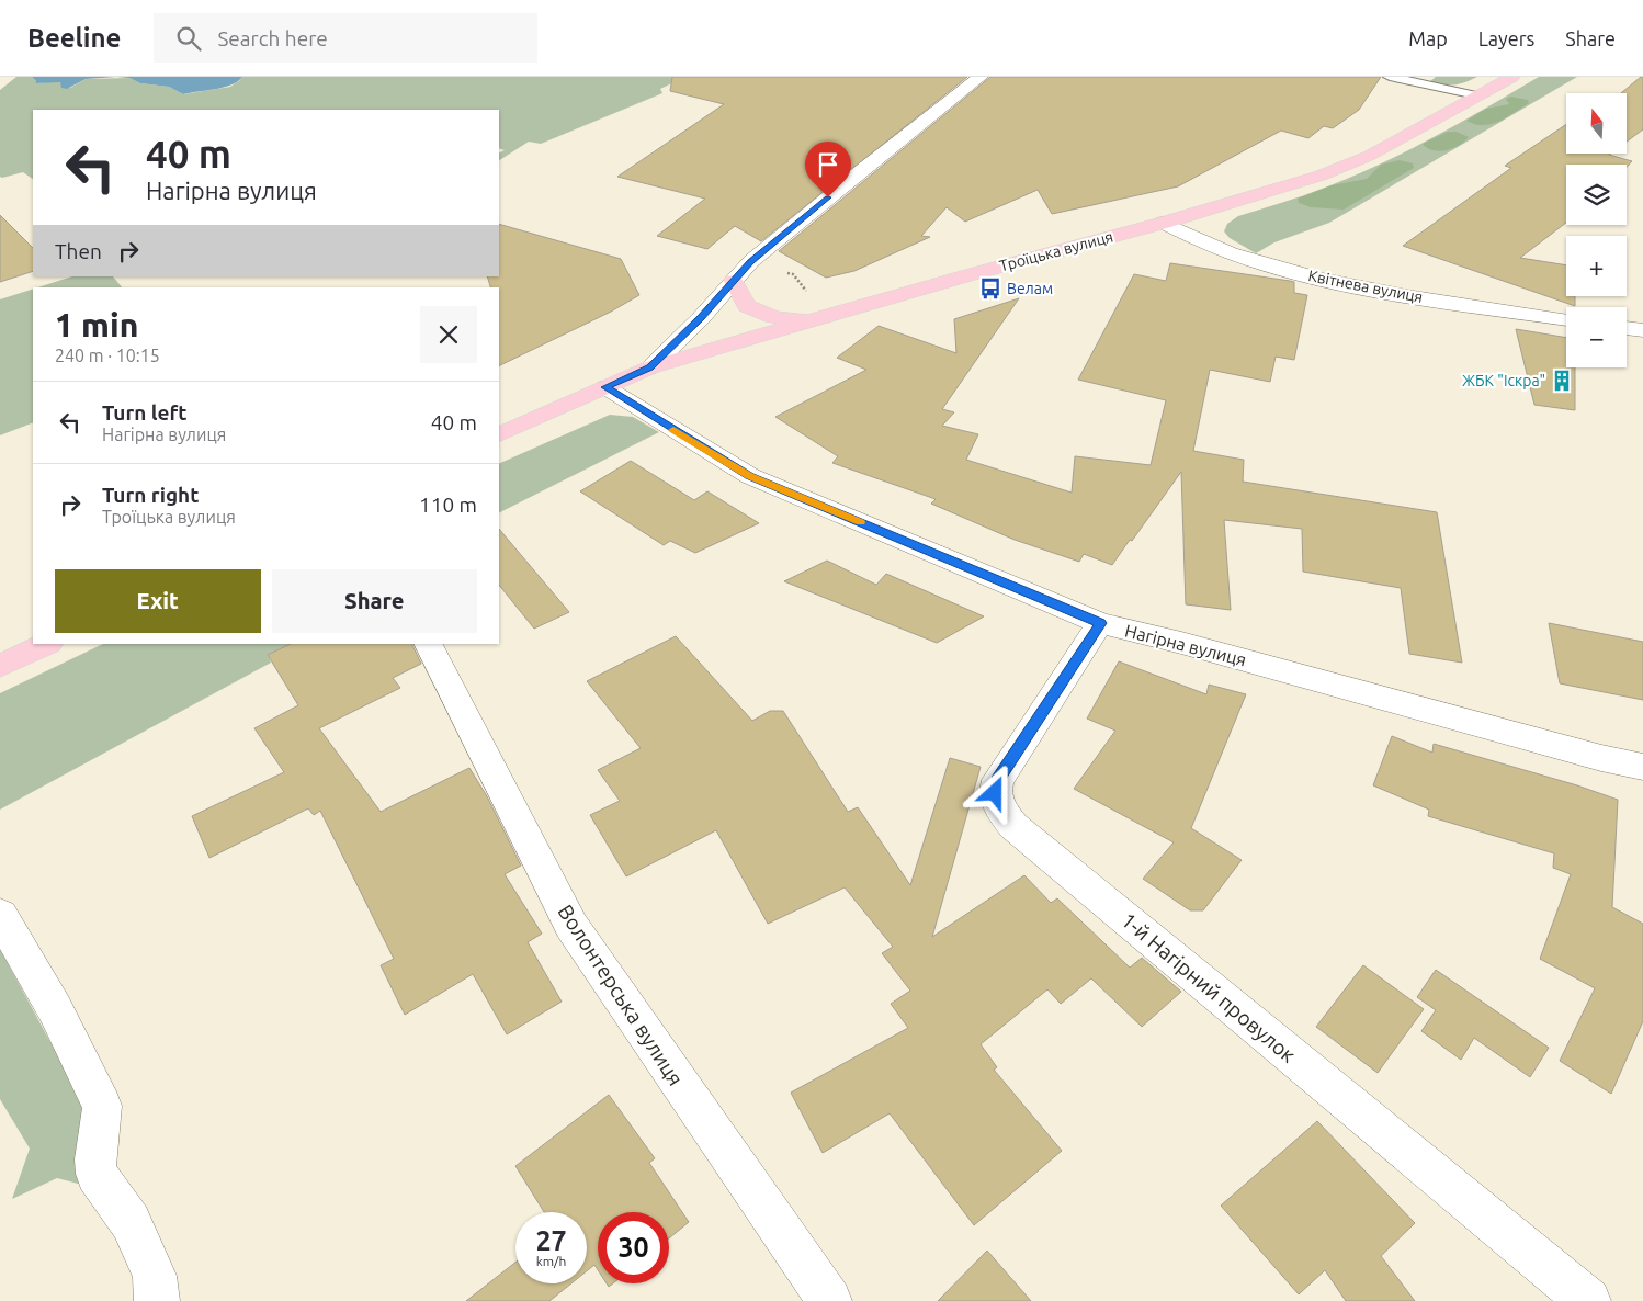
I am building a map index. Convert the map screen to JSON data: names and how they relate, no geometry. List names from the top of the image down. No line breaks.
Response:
{"streets":{"main road":["Троїцька вулиця"],"street":["Квітнева вулиця","Нагірна вулиця","1-й Нагірний провулок","Волонтерська вулиця"]},"crossings":[["Троїцька вулиця","Квітнева вулиця"],["Троїцька вулиця","Нагірна вулиця"],["Нагірна вулиця","1-й Нагірний провулок"]],"places":{"bus stop":["Велам"],"building":["ЖБК \"Іскра\""]},"north":"top","page":{"header":"Beeline","search":"Search here","nav":["Map","Layers","Share"],"map_buttons":["+","−"],"turn":["40 m","Нагірна вулиця"],"then":"Then","heading":["1 min","240 m · 10:15"],"list":[{"name":"Turn left","note":"Нагірна вулиця","value":"40 m"},{"name":"Turn right","note":"Троїцька вулиця","value":"110 m"}],"buttons":["Exit","Share"],"speed":"27 km/h","limit":"30"}}
